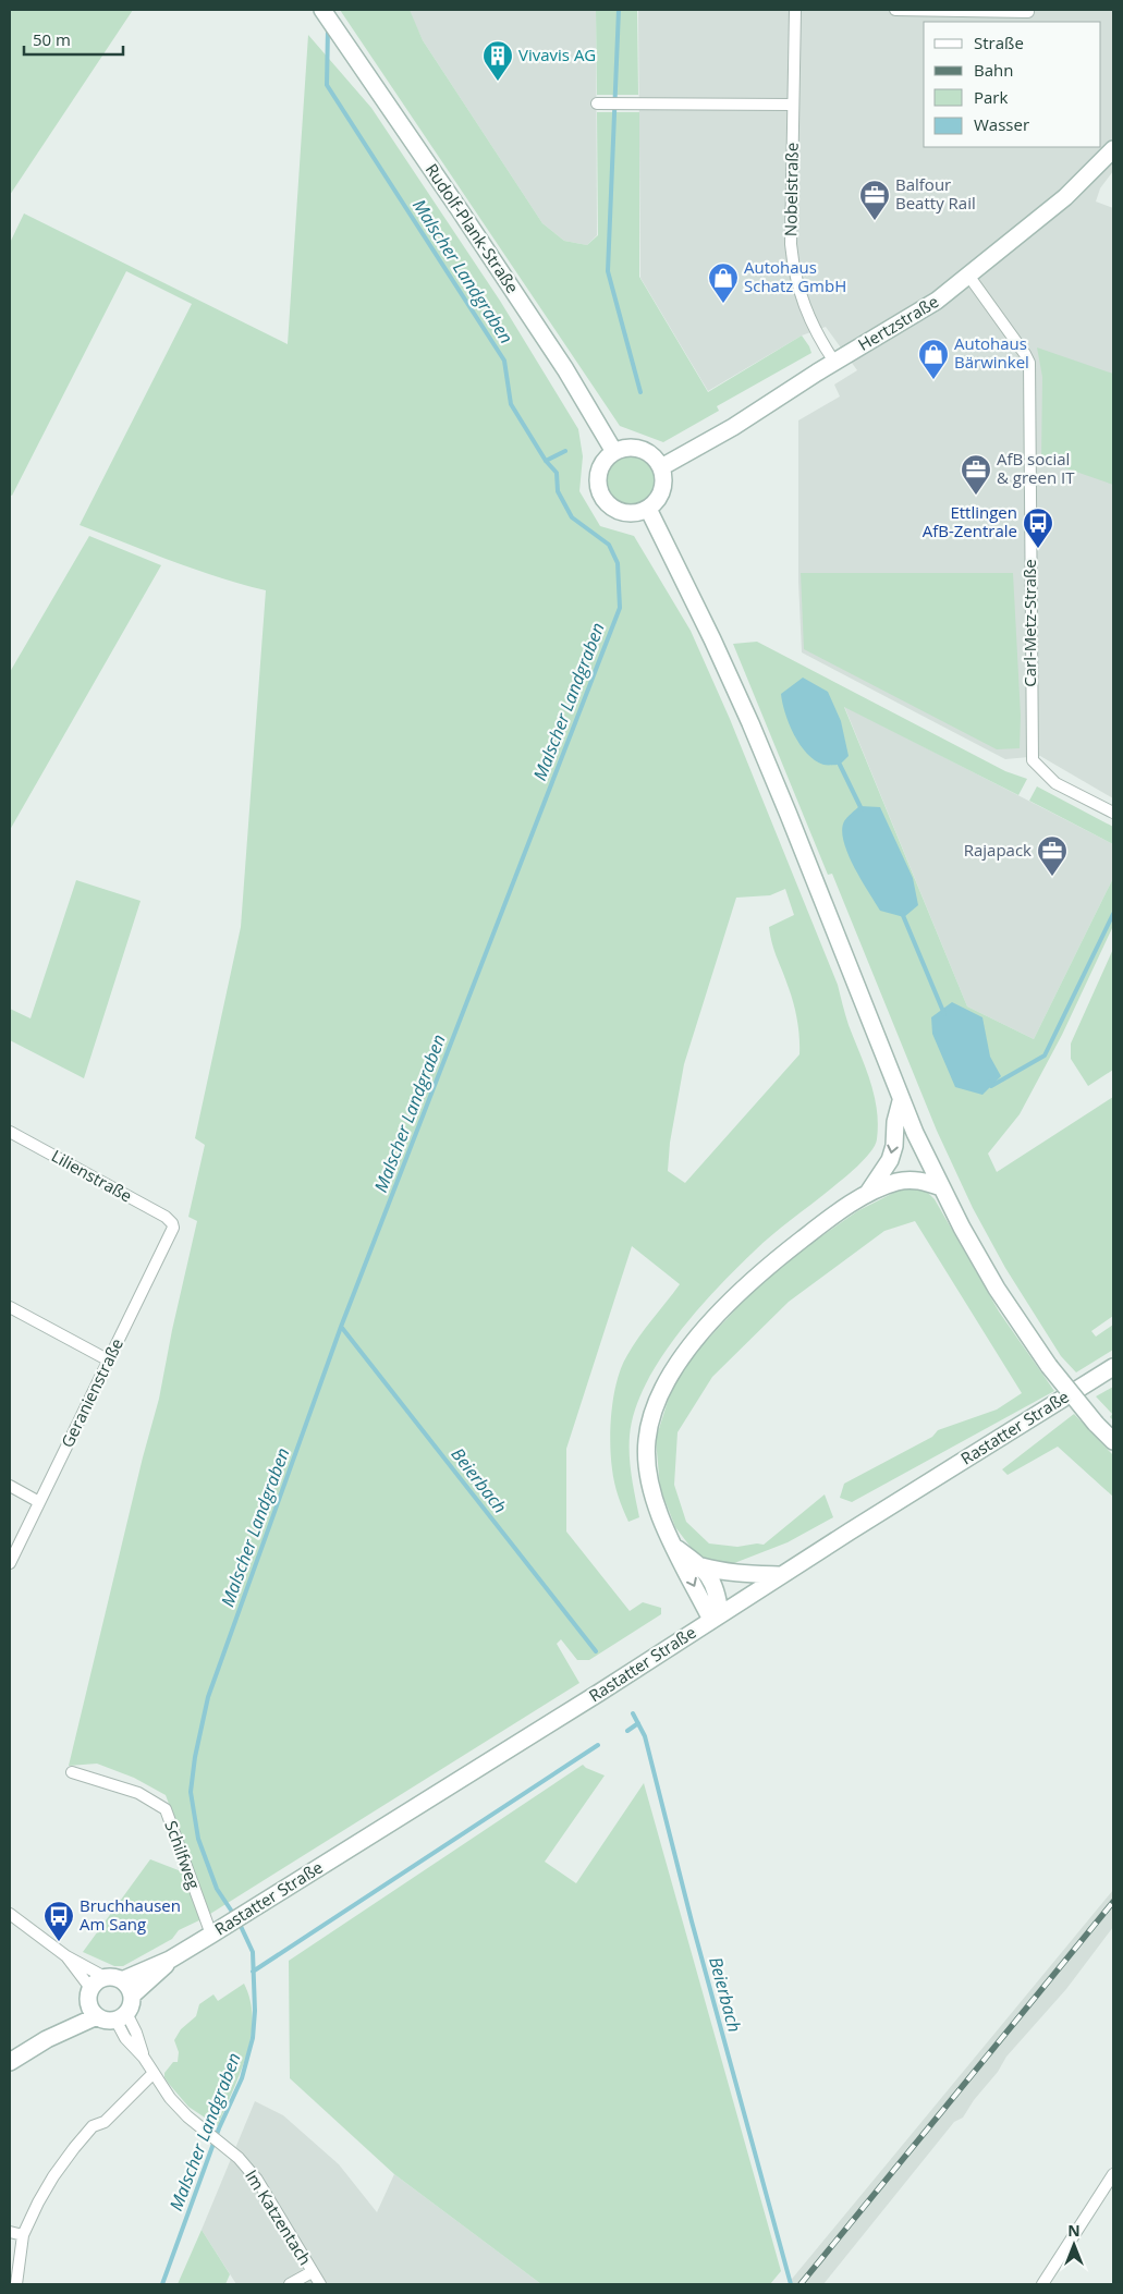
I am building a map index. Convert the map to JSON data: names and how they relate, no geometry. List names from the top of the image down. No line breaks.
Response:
{"streets":{"main road":["Rudolf-Plank-Straße","Hertzstraße","Rastatter Straße"],"street":["Nobelstraße","Carl-Metz-Straße","Lilienstraße","Geranienstraße","Schilfweg","Im Katzentach"]},"crossings":[["Nobelstraße","Hertzstraße"],["Rudolf-Plank-Straße","Hertzstraße"],["Hertzstraße","Carl-Metz-Straße"],["Lilienstraße","Geranienstraße"],["Rastatter Straße","Schilfweg"],["Rastatter Straße","Im Katzentach"]],"water":["Malscher Landgraben","Beierbach"],"places":{"building":["Vivavis AG"],"office":["Balfour Beatty Rail","AfB social & green IT","Rajapack"],"shop":["Autohaus Schatz GmbH","Autohaus Bärwinkel"],"bus stop":["Ettlingen AfB-Zentrale","Bruchhausen Am Sang"]},"legend":["Straße","Bahn","Park","Wasser"],"scale_bar":"50 m","north":"top"}
